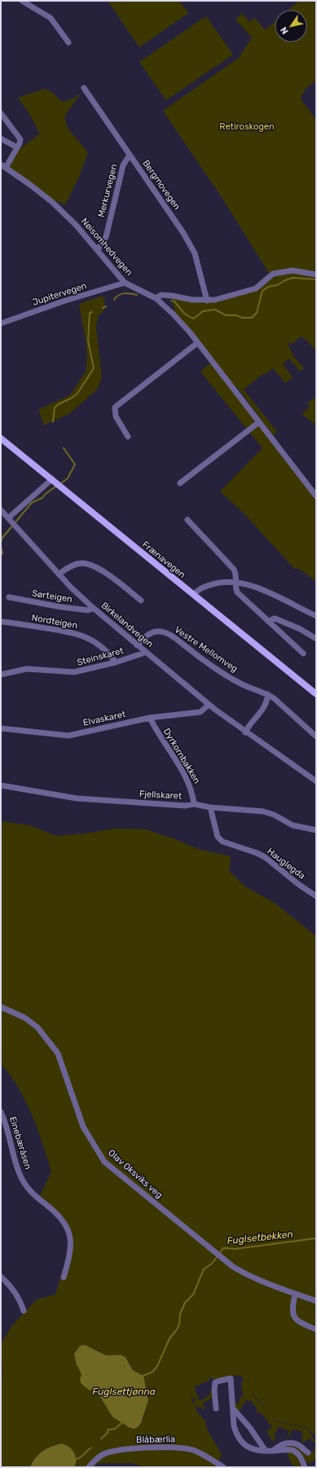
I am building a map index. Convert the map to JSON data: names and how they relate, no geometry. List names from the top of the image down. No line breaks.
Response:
{"streets":{"main road":["Frænavegen"],"street":["Bergmovegen","Merkurvegen","Nøisomhedvegen","Jupitervegen","Sørteigen","Nordteigen","Birkelandvegen","Vestre Mellomveg","Steinskaret","Elvaskaret","Dyrkornbakken","Fjellskaret","Hauglegda","Einebæråsen","Olav Oksviks veg","Blåbærlia"]},"crossings":[["Bergmovegen","Merkurvegen"],["Merkurvegen","Nøisomhedvegen"],["Nøisomhedvegen","Jupitervegen"],["Sørteigen","Birkelandvegen"],["Nordteigen","Steinskaret"],["Birkelandvegen","Vestre Mellomveg"],["Birkelandvegen","Steinskaret"],["Birkelandvegen","Elvaskaret"],["Elvaskaret","Dyrkornbakken"],["Dyrkornbakken","Fjellskaret"],["Fjellskaret","Hauglegda"]],"water":["Fuglsetbekken","Fuglsettjønna"],"parks":["Retiroskogen"],"north":"bottom left"}
